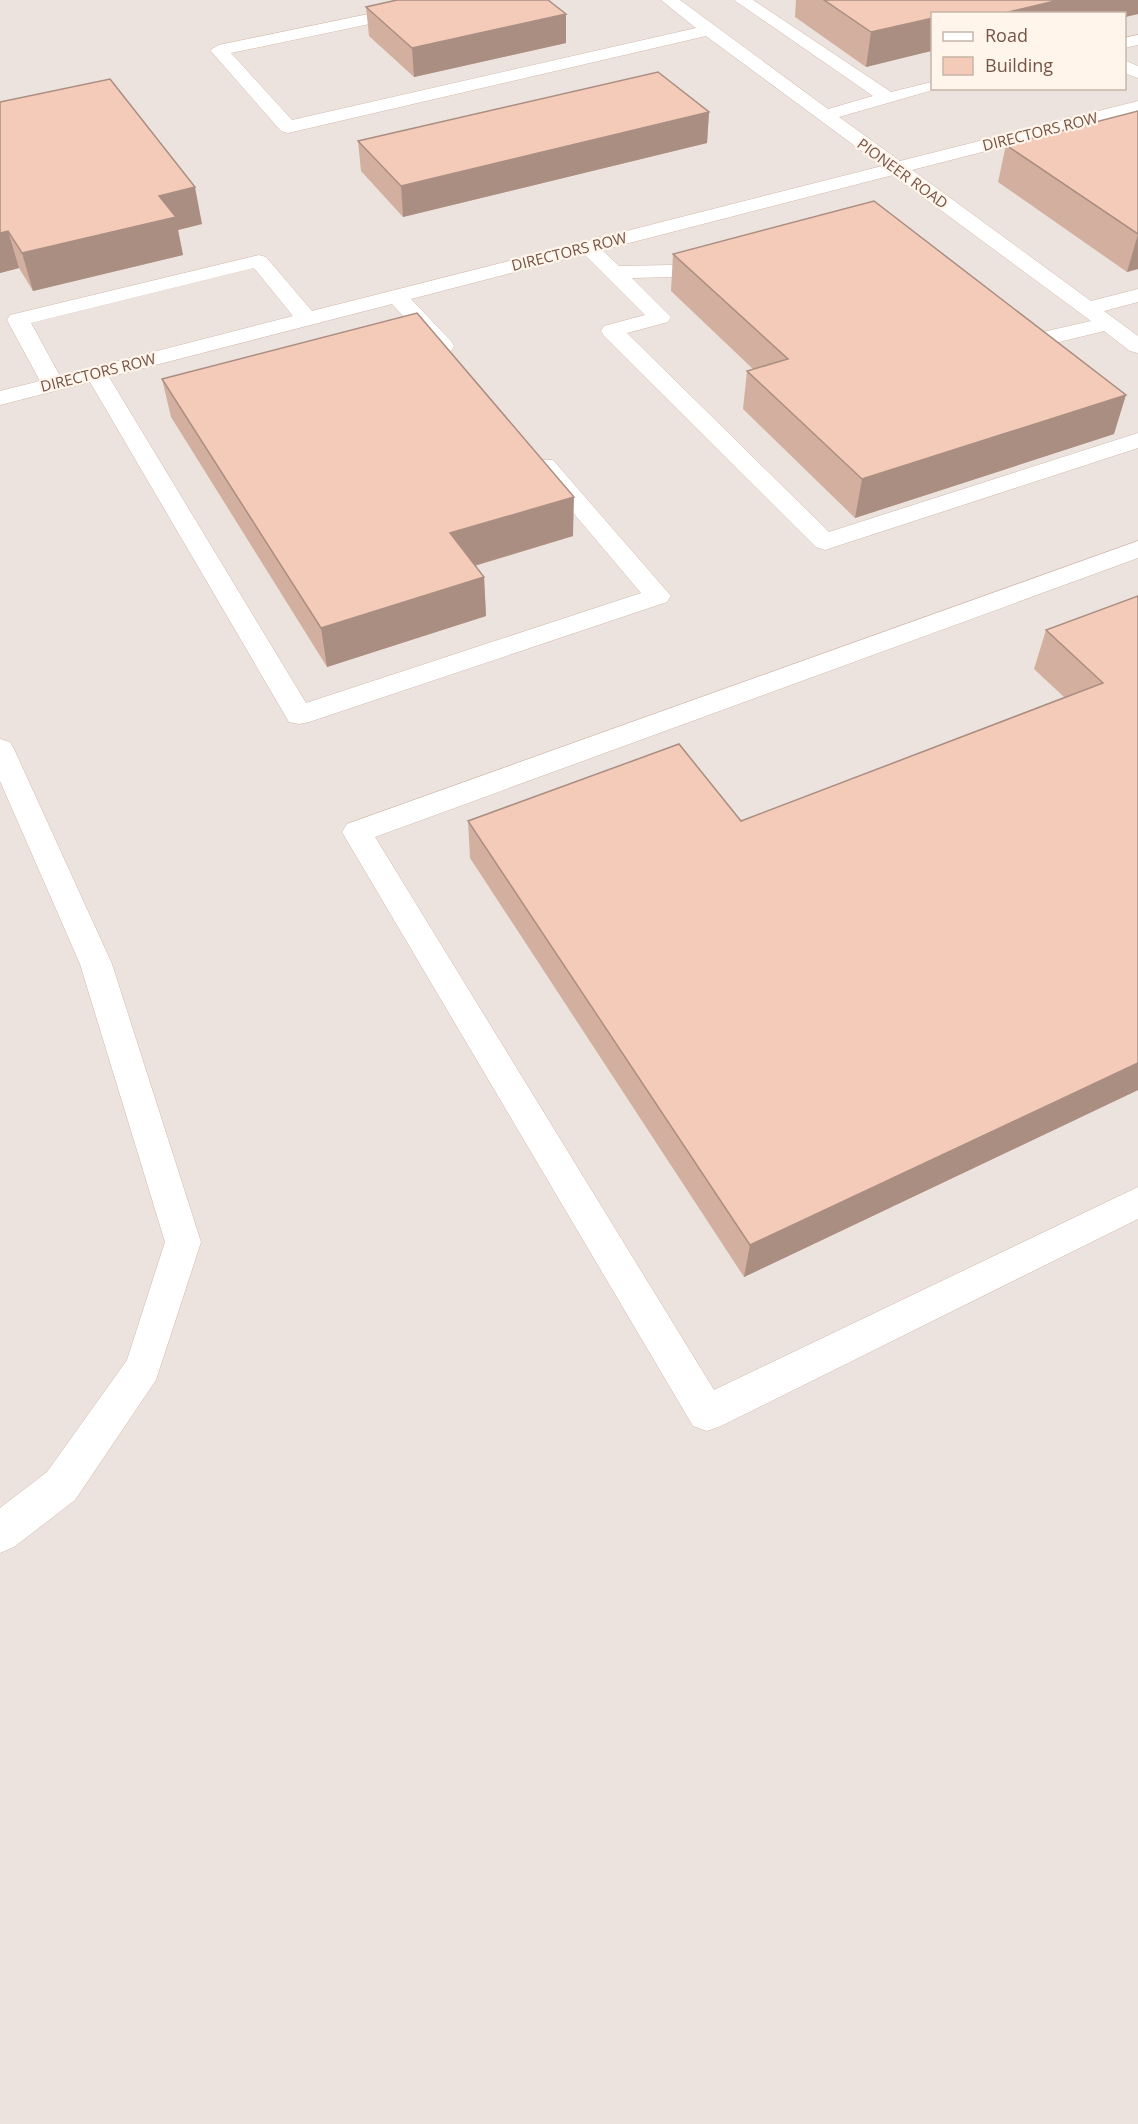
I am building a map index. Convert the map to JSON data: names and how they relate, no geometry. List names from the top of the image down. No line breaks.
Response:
{"streets":{"street":["DIRECTORS ROW","PIONEER ROAD"]},"crossings":[["DIRECTORS ROW","PIONEER ROAD"]],"legend":["Road","Building"]}
